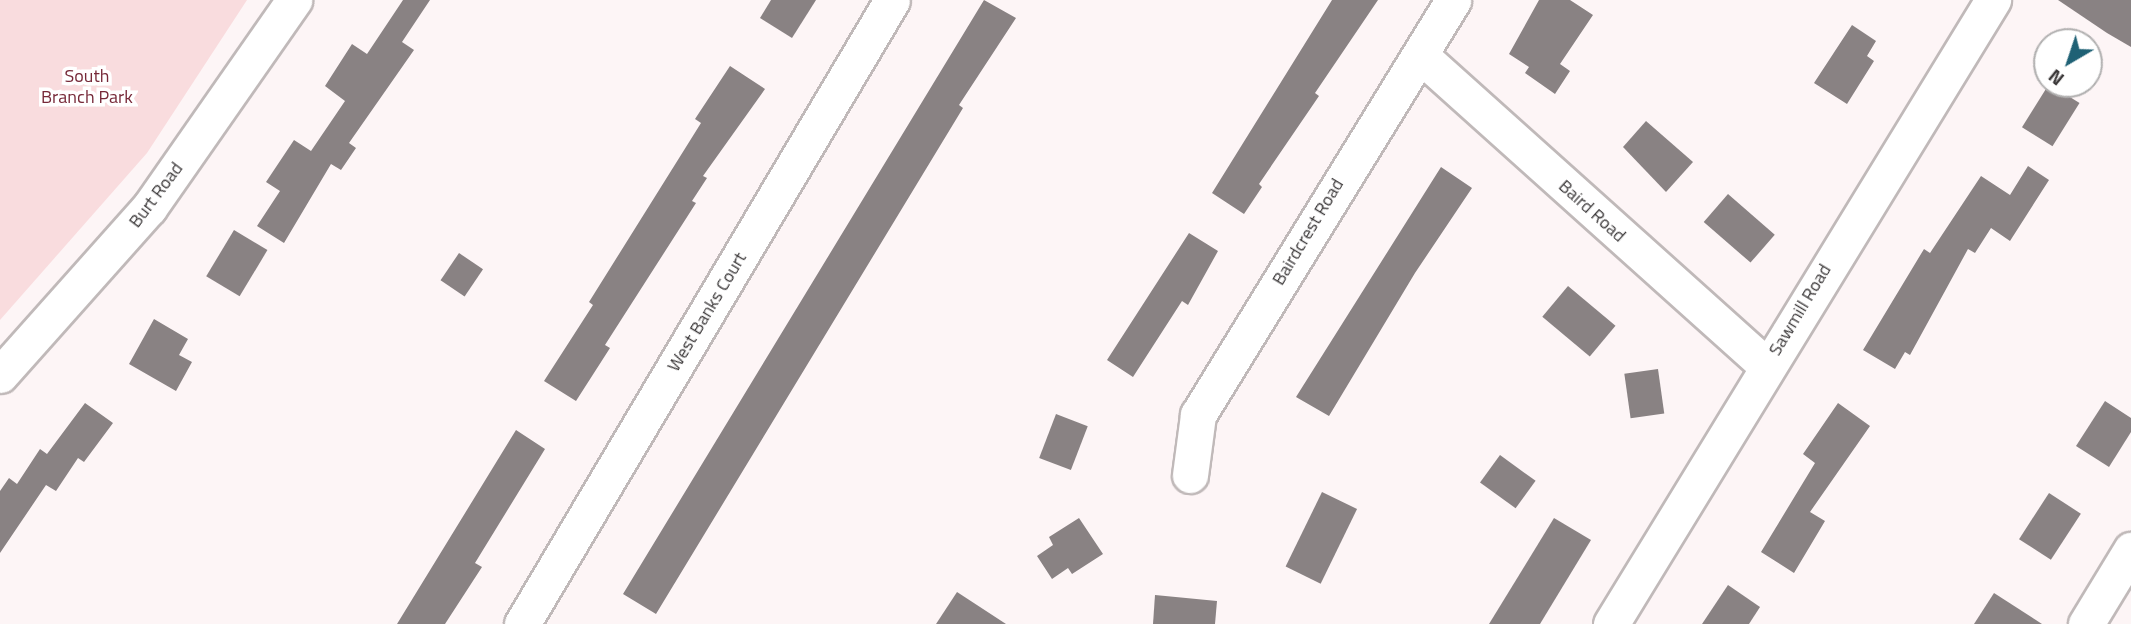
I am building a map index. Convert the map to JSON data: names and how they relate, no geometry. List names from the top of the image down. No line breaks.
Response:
{"streets":{"street":["Burt Road","Baird Road","Bairdcrest Road","Sawmill Road","West Banks Court"]},"crossings":[["Baird Road","Bairdcrest Road"],["Baird Road","Sawmill Road"]],"parks":["South Branch Park"],"north":"bottom left"}
